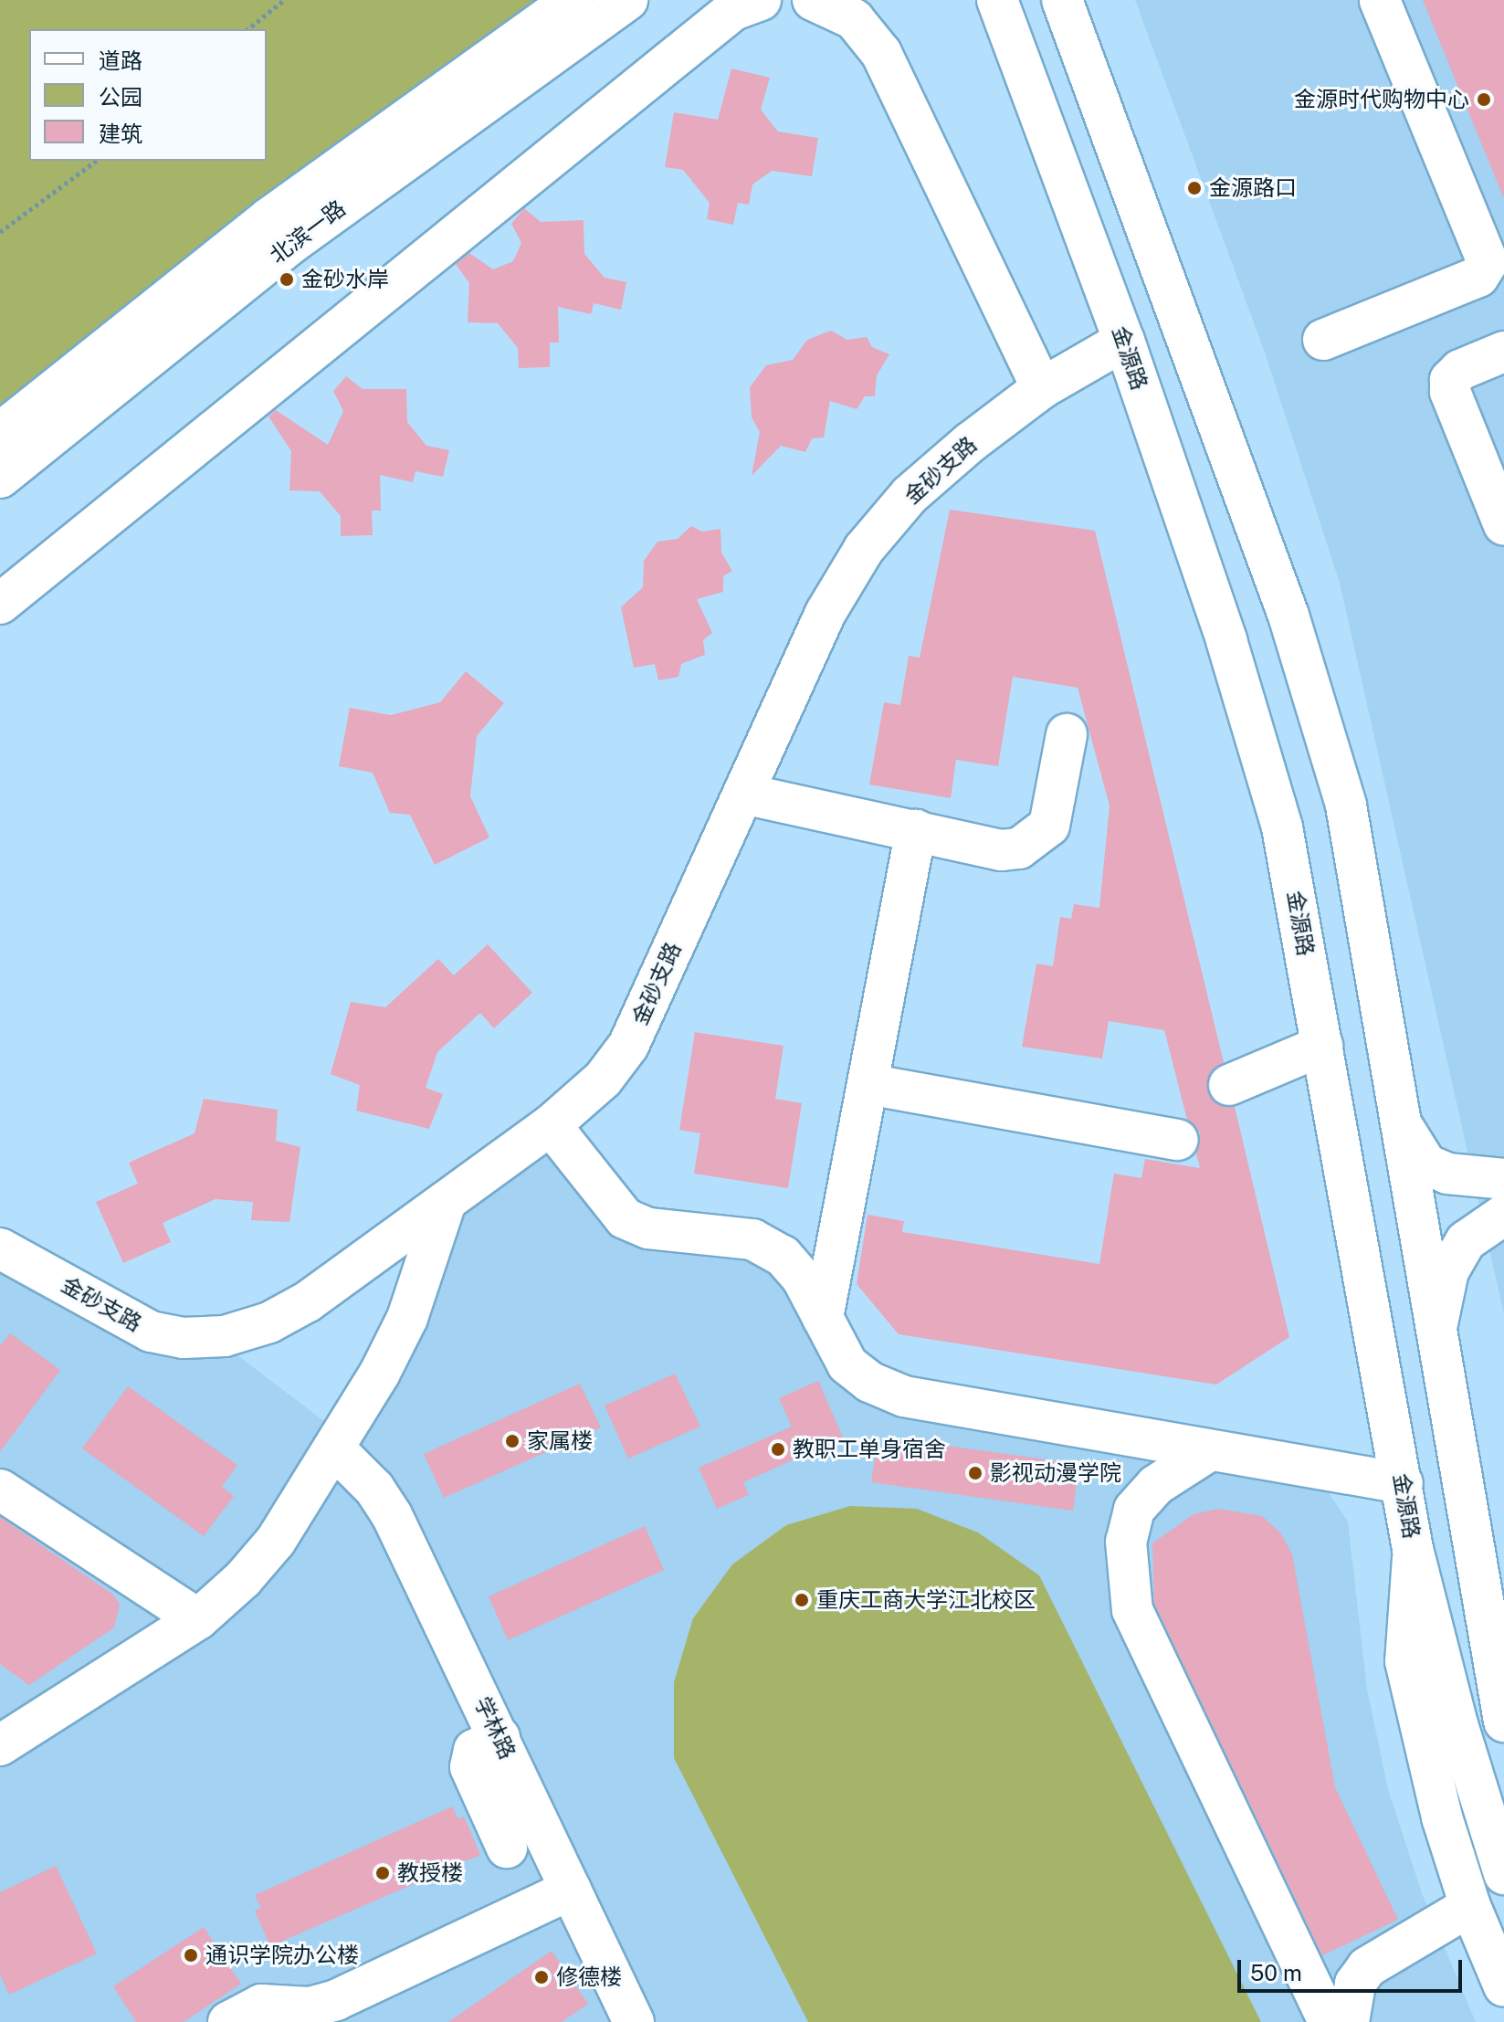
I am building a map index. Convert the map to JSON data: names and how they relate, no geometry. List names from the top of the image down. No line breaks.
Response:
{"streets":{"main road":["北滨一路","金源路","金砂支路","学林路"]},"crossings":[["金源路","金砂支路"]],"places":["金源时代购物中心","金源路口","金砂水岸","家属楼","教职工单身宿舍","影视动漫学院","重庆工商大学江北校区","教授楼","通识学院办公楼","修德楼"],"legend":["道路","公园","建筑"],"scale_bar":"50 m"}
